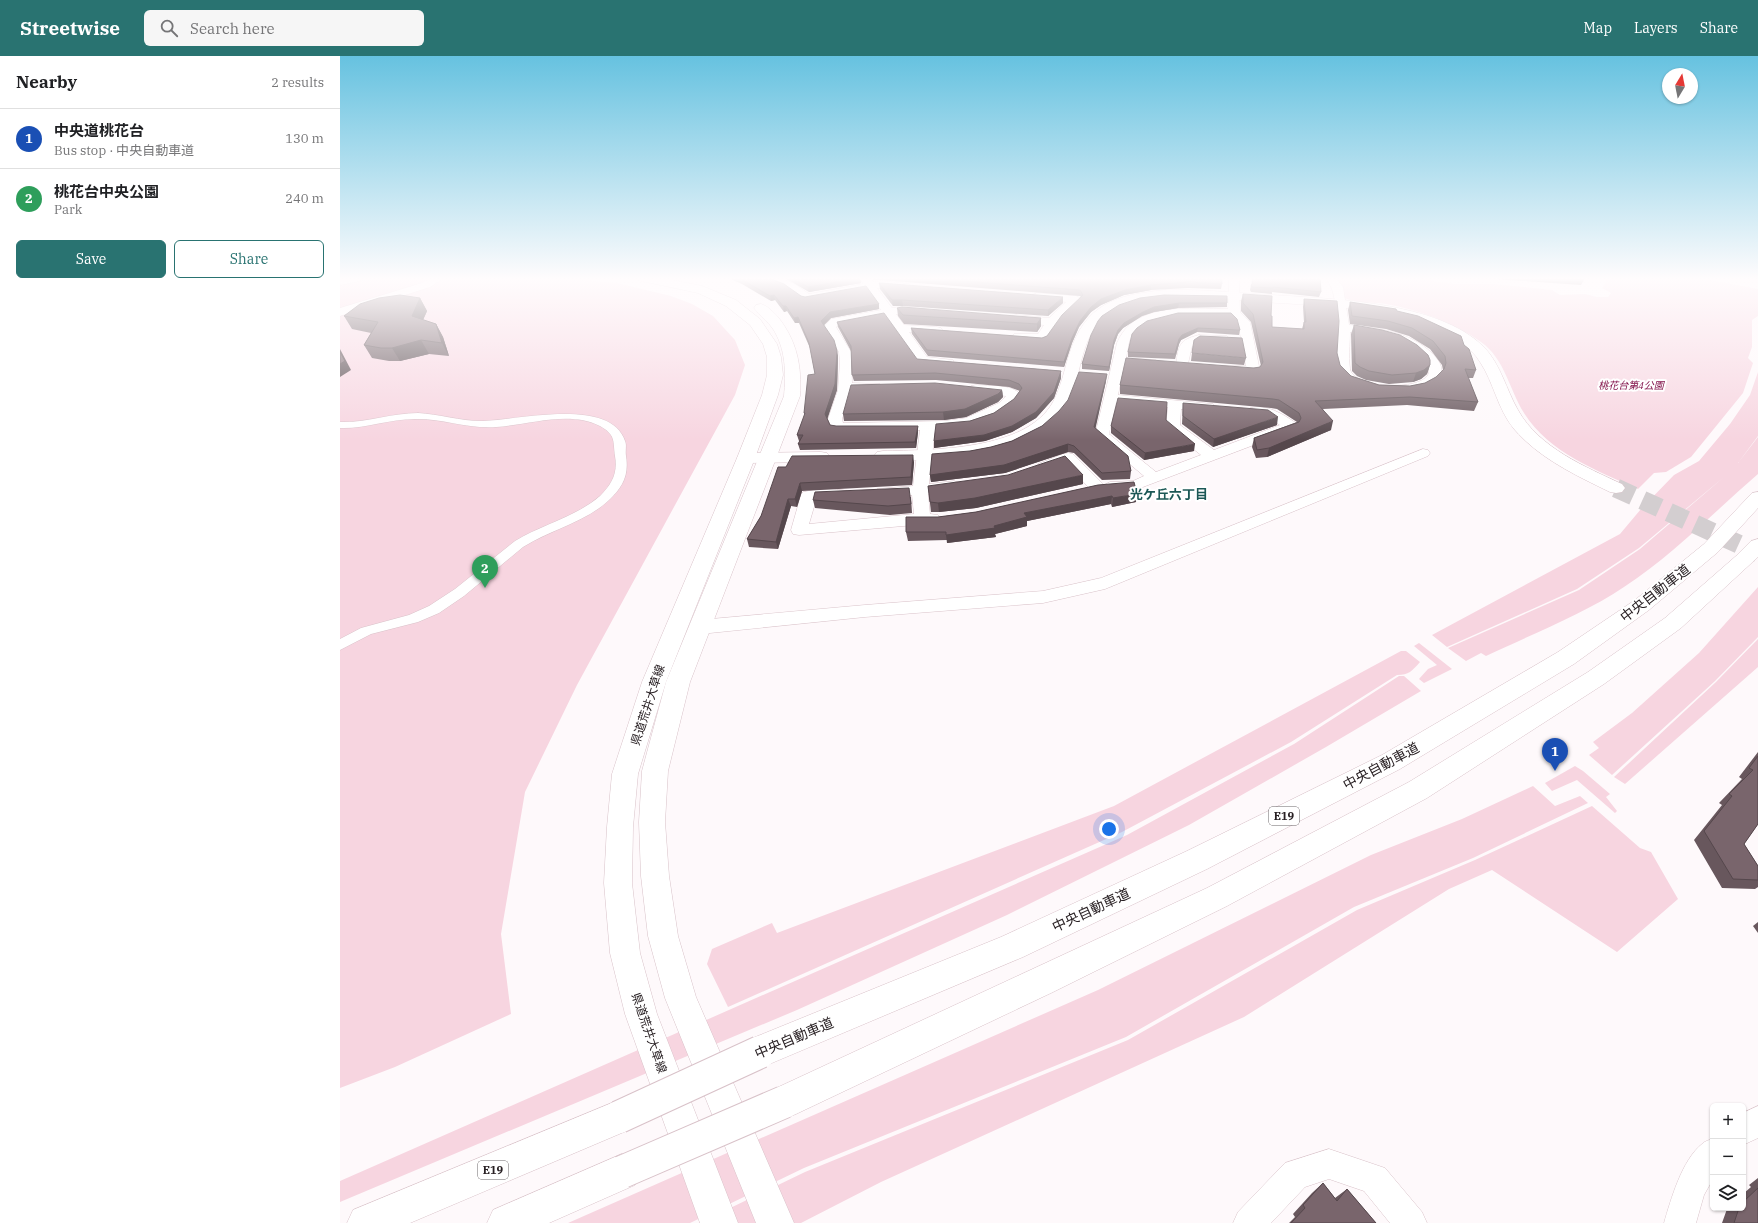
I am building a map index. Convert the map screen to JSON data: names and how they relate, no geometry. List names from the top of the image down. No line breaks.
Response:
{"streets":{"main road":["中央自動車道","県道荒井大草線","E19"]},"districts":["光ケ丘六丁目"],"parks":["桃花台第4公園"],"north":"top","page":{"header":"Streetwise","search":"Search here","nav":["Map","Layers","Share"],"heading":["Nearby","2 results"],"list":[{"mark":"1","name":"中央道桃花台","note":"Bus stop · 中央自動車道","value":"130 m"},{"mark":"2","name":"桃花台中央公園","note":"Park","value":"240 m"}],"buttons":["Save","Share"],"pins":["2","1"],"map_buttons":["+","−"]}}
